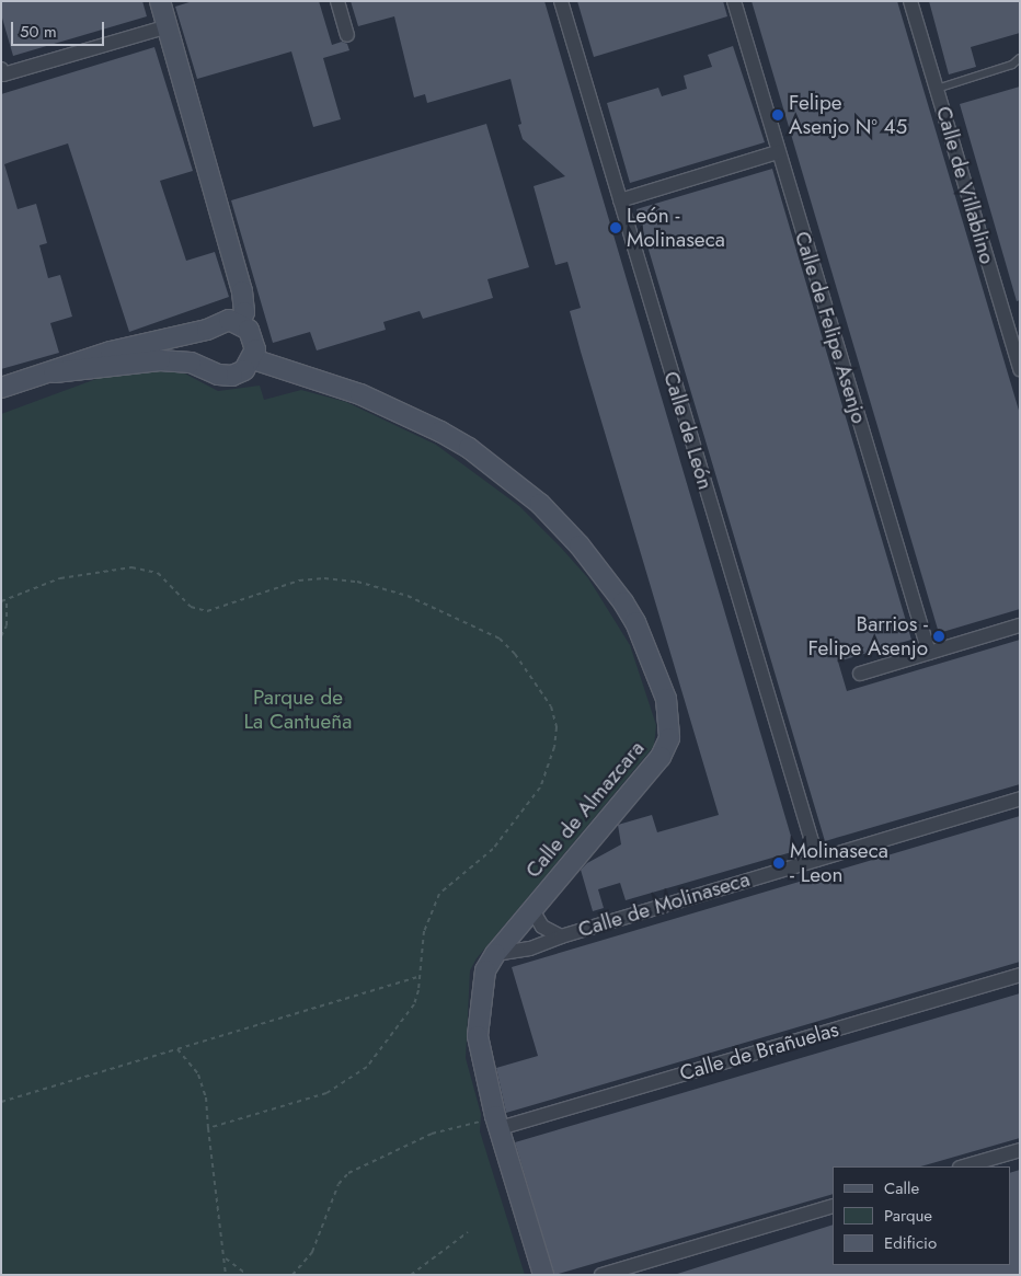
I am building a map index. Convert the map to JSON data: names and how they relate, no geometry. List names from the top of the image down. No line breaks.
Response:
{"streets":{"street":["Calle de Villablino","Calle de Felipe Asenjo","Calle de León","Calle de Almazcara","Calle de Molinaseca","Calle de Brañuelas"]},"crossings":[["Calle de León","Calle de Molinaseca"],["Calle de Almazcara","Calle de Molinaseca"],["Calle de Almazcara","Calle de Brañuelas"]],"parks":["Parque de La Cantueña"],"places":["Felipe Asenjo Nº 45","León - Molinaseca","Barrios - Felipe Asenjo","Molinaseca - Leon"],"legend":["Calle","Parque","Edificio"],"scale_bar":"50 m"}
